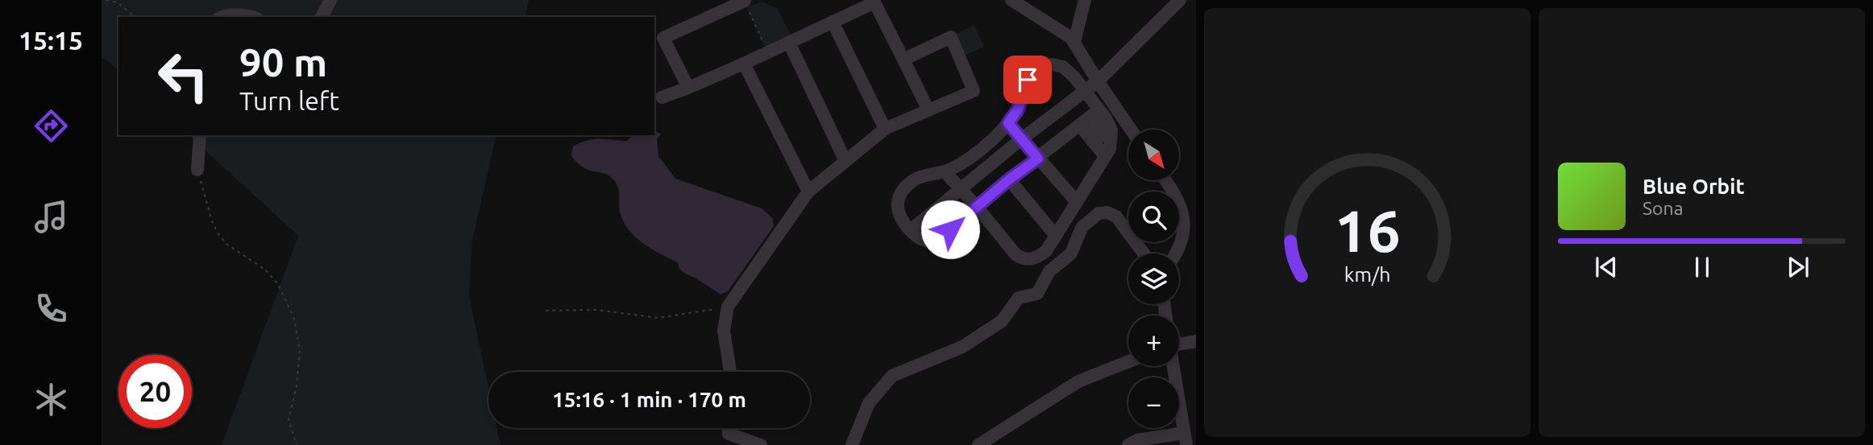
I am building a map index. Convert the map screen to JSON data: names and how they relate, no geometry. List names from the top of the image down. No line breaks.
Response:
{"north":"bottom right","page":{"tabs":"15:15","turn":["90 m","Turn left"],"map_buttons":["+","−"],"song":["Blue Orbit","Sona"],"limit":"20","trip":"15:16 · 1 min · 170 m","gauge":["16","km/h"]}}
